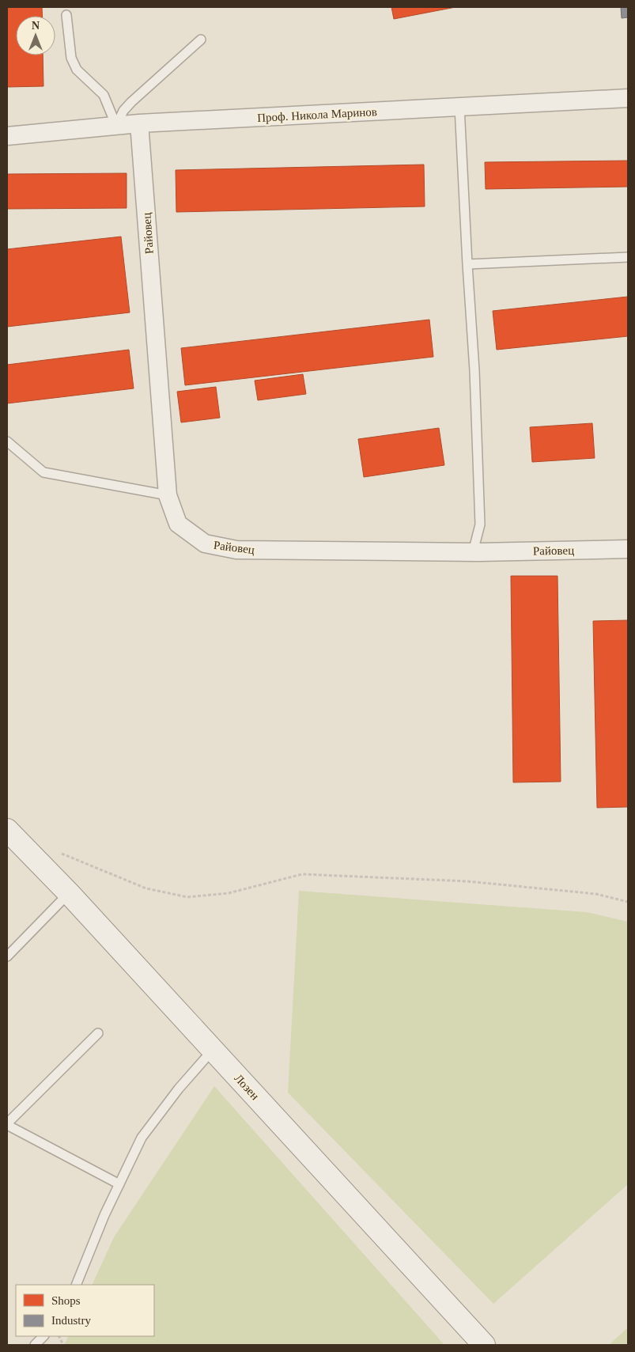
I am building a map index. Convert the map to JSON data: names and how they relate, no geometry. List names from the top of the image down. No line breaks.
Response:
{"streets":{"street":["Проф. Никола Маринов","Райовец","Лозен"]},"crossings":[["Проф. Никола Маринов","Райовец"]],"legend":["Shops","Industry"],"north":"top"}
